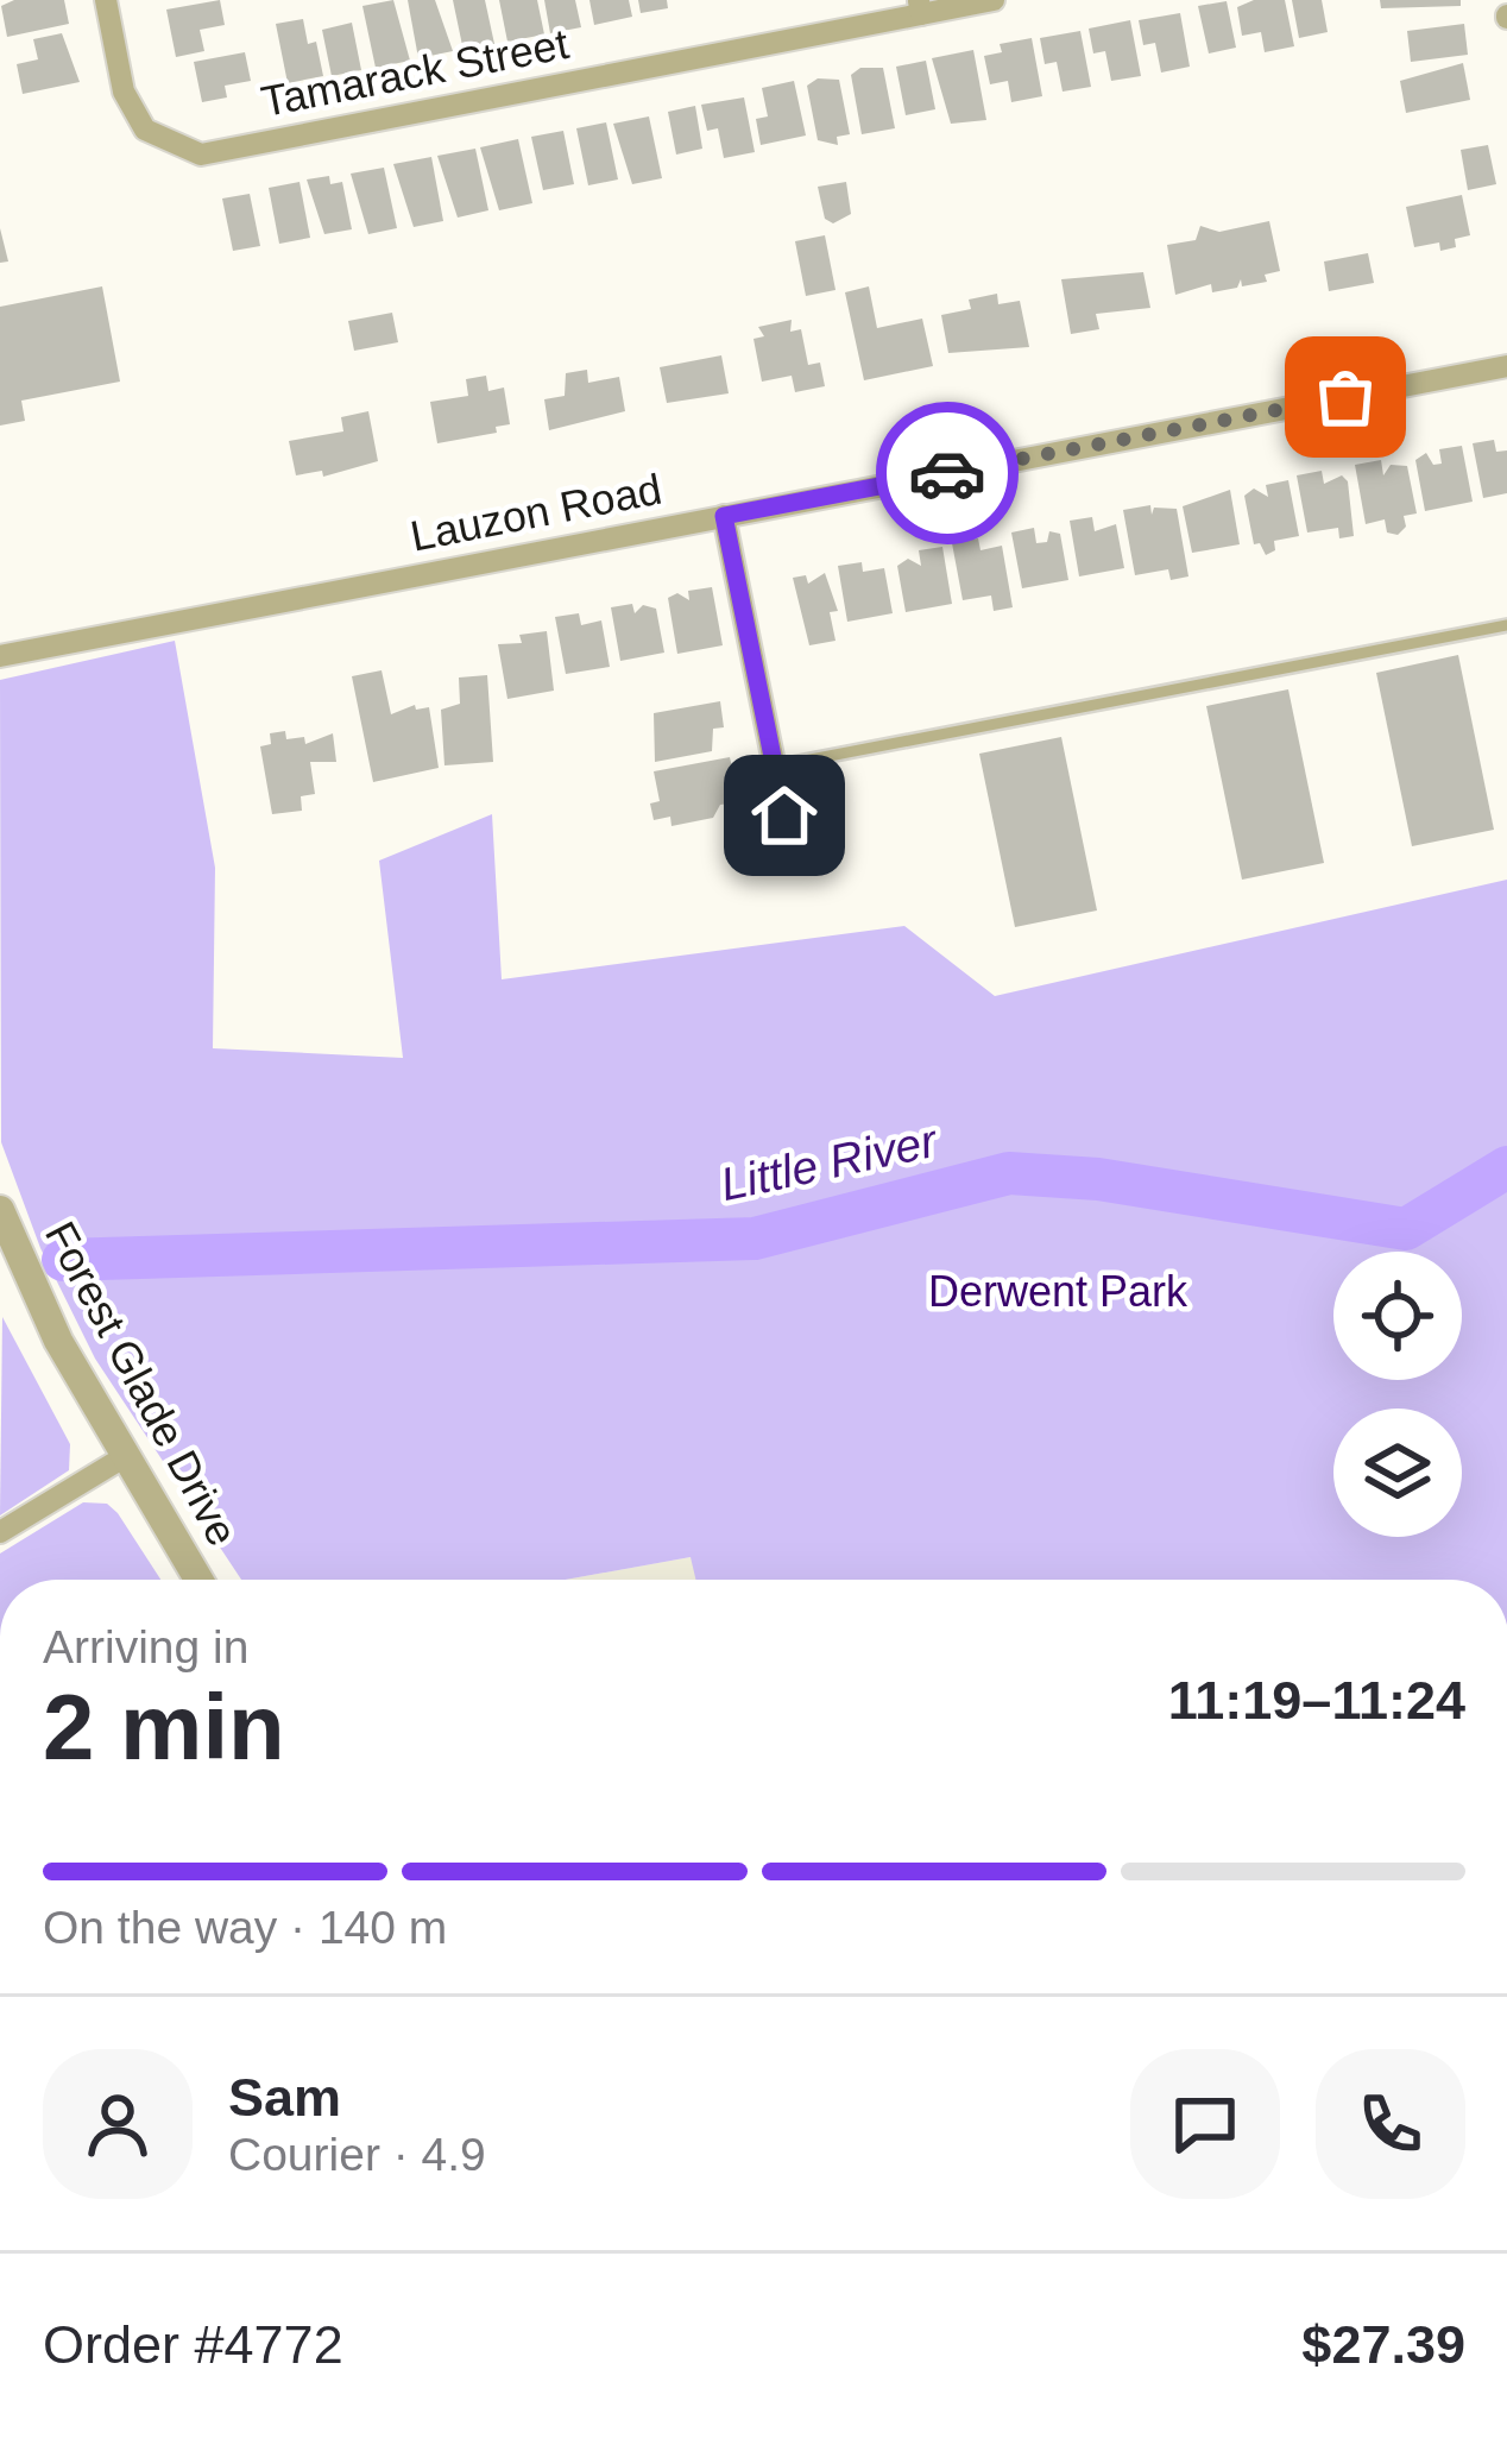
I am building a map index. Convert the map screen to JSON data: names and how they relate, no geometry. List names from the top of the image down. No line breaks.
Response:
{"streets":{"street":["Tamarack Street","Lauzon Road","Forest Glade Drive"]},"water":["Little River"],"parks":["Derwent Park"],"page":{"heading":["2 min","Arriving in","11:19–11:24"],"panel":["Sam","Courier · 4.9","Order #4772","$27.39"],"bar":"On the way · 140 m"}}
